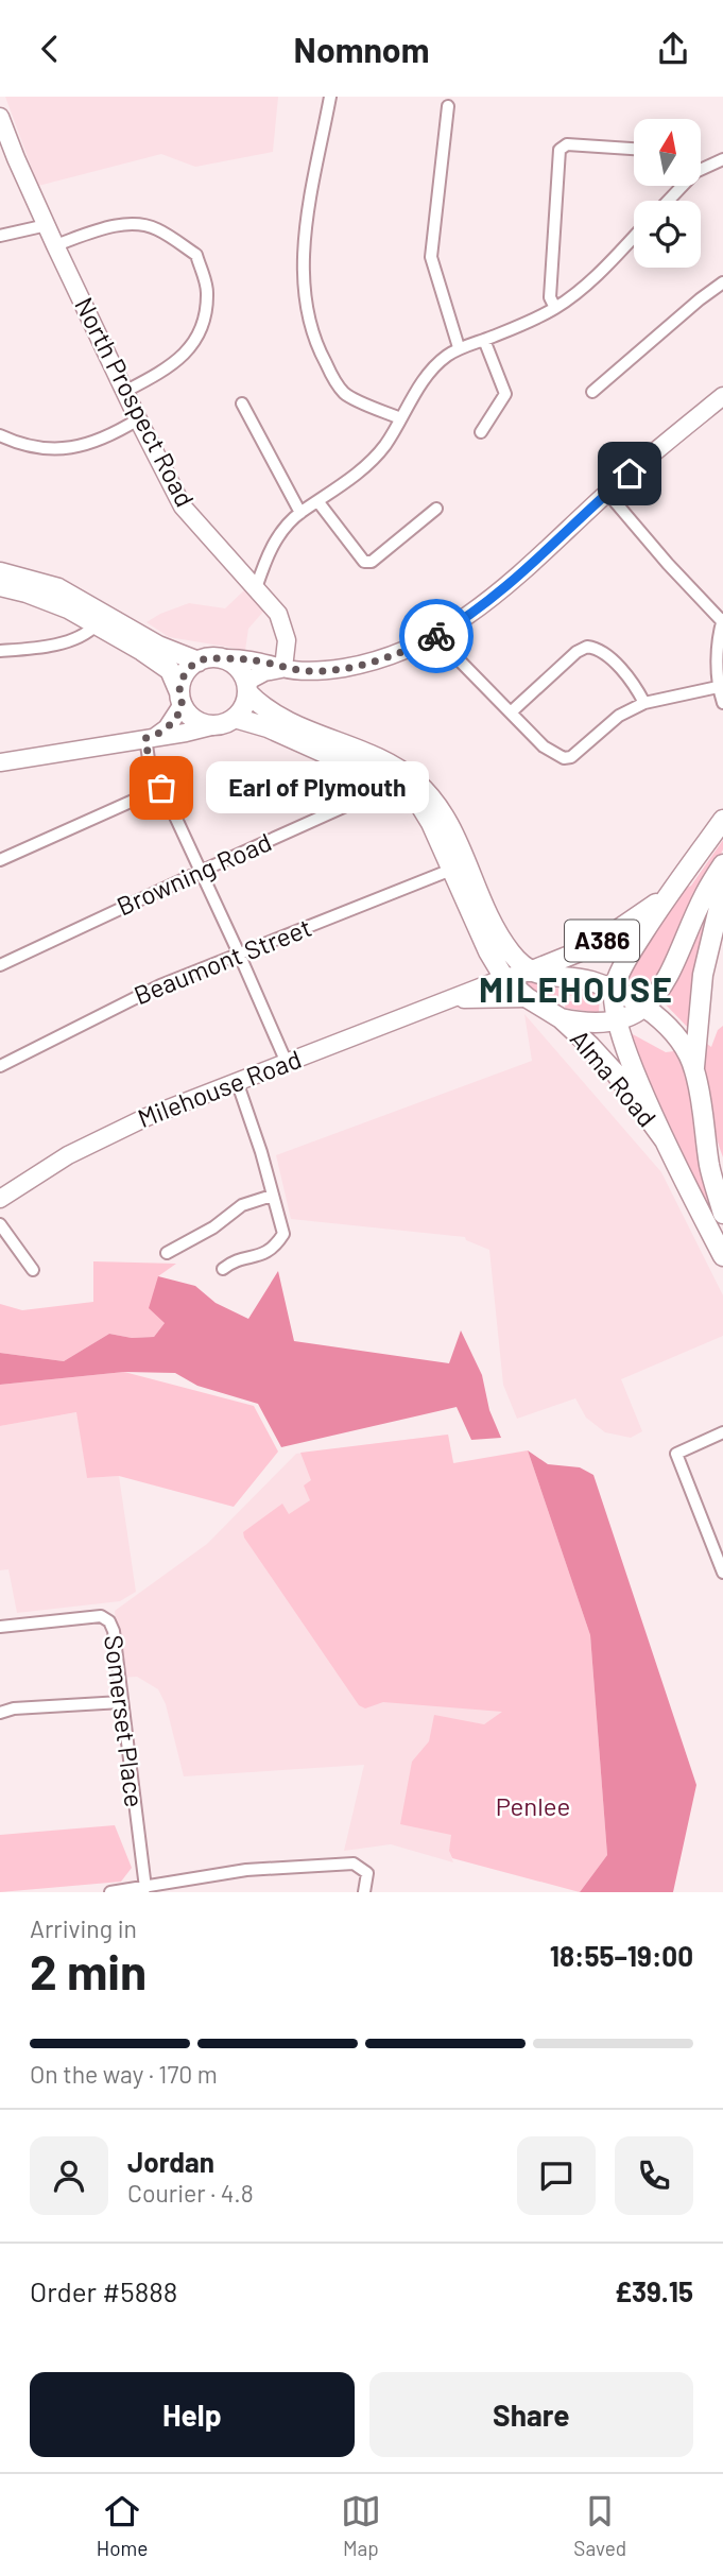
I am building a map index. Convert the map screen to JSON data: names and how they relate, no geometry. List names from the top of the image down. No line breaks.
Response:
{"streets":{"main road":["A386","Alma Road"],"street":["North Prospect Road","Browning Road","Beaumont Street","Milehouse Road","Somerset Place"]},"crossings":[["A386","Alma Road"],["A386","Milehouse Road"]],"districts":["MILEHOUSE"],"parks":["Penlee"],"places":["Earl of Plymouth"],"north":"top","page":{"header":"Nomnom","bubble":"Earl of Plymouth","heading":["2 min","Arriving in","18:55–19:00"],"panel":["Jordan","Courier · 4.8","Order #5888","£39.15"],"bar":"On the way · 170 m","buttons":["Help","Share"],"tabs":["Home","Map","Saved"]}}
